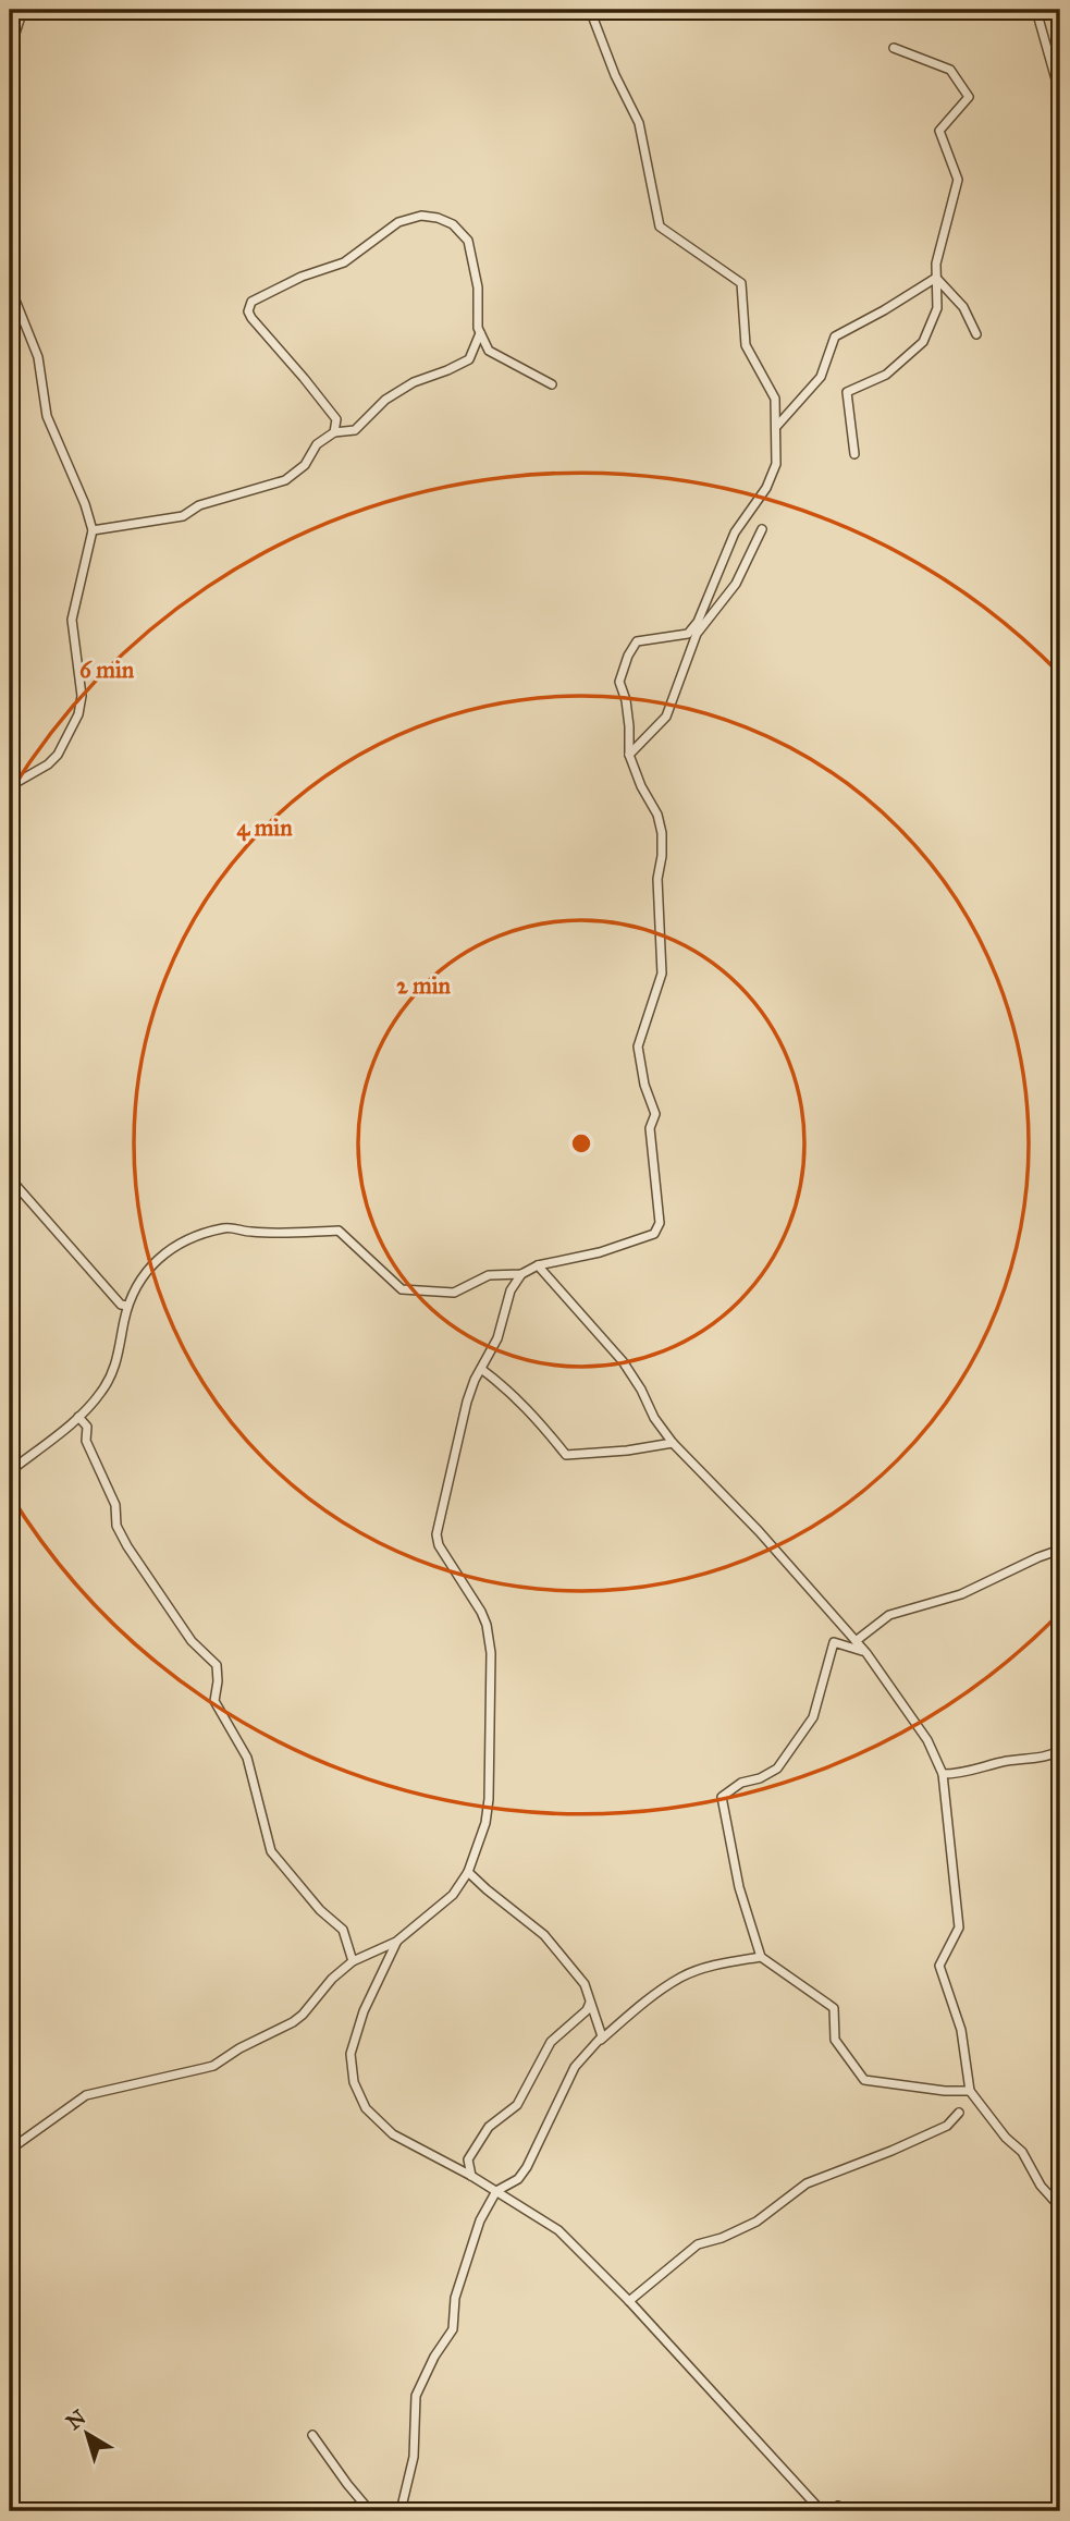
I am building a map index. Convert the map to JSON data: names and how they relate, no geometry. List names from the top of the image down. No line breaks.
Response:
{"north":"top left","rings":["6 min","4 min","2 min"]}
